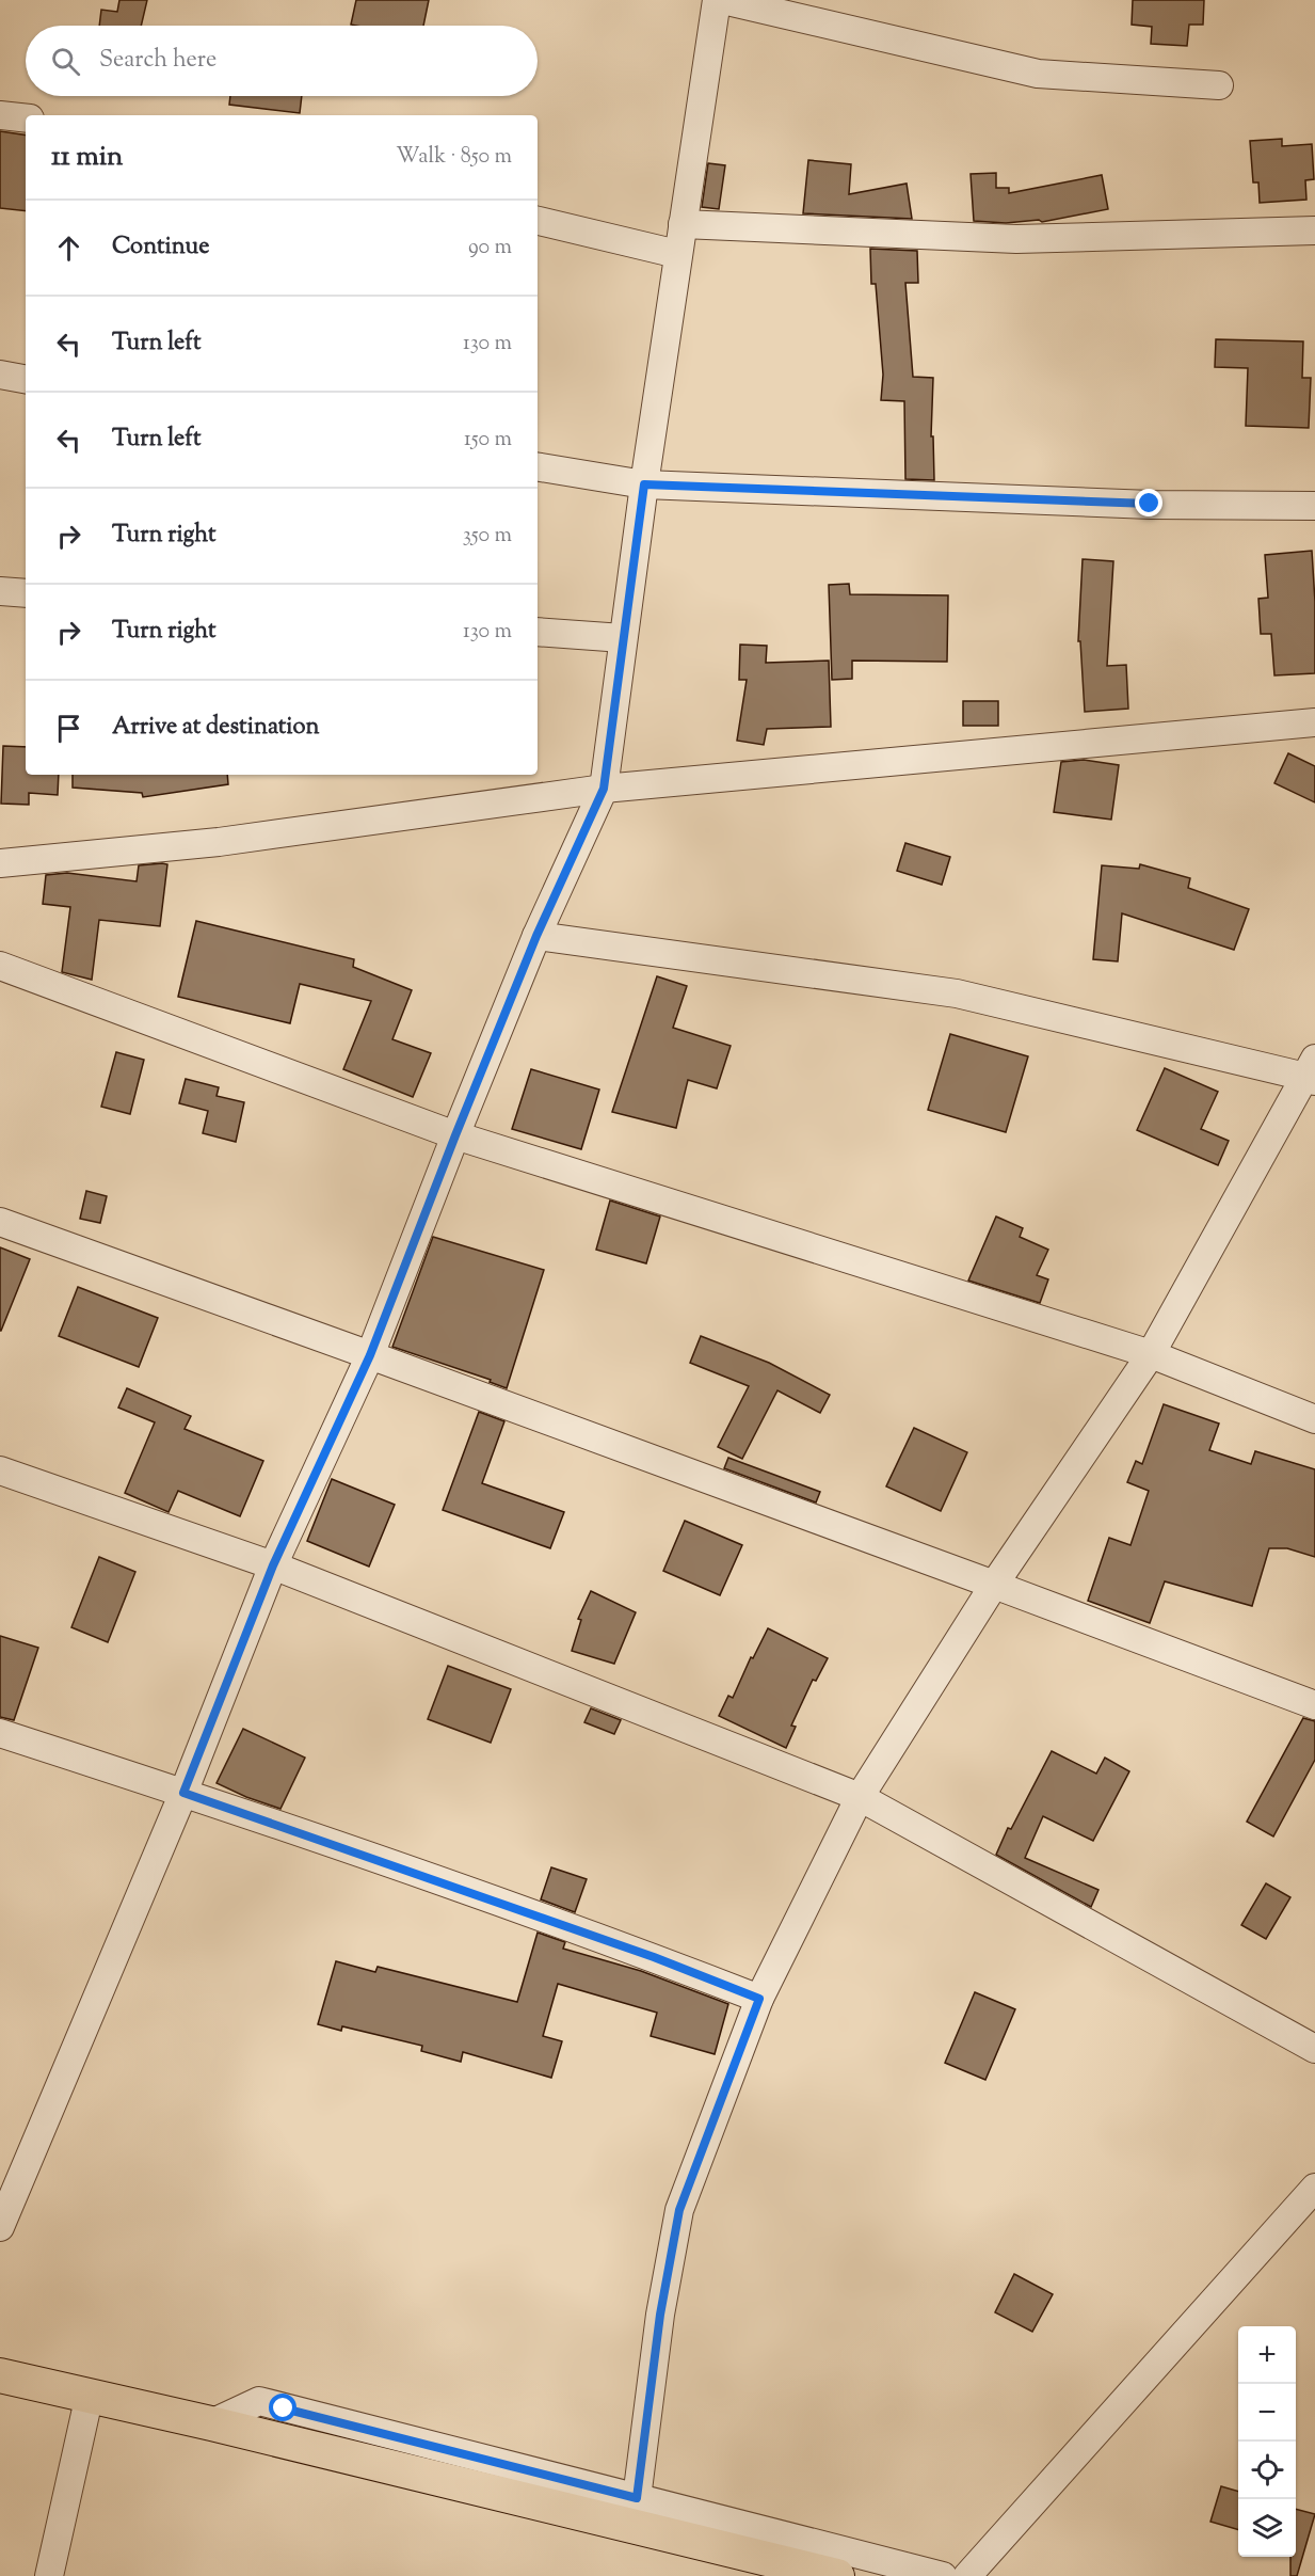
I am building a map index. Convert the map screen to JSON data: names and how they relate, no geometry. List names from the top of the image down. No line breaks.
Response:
{"page":{"search":"Search here","heading":["11 min","Walk · 850 m"],"list":[["Continue","90 m"],["Turn left","130 m"],["Turn left","150 m"],["Turn right","350 m"],["Turn right","130 m"],"Arrive at destination"],"map_buttons":["+","−"]}}
